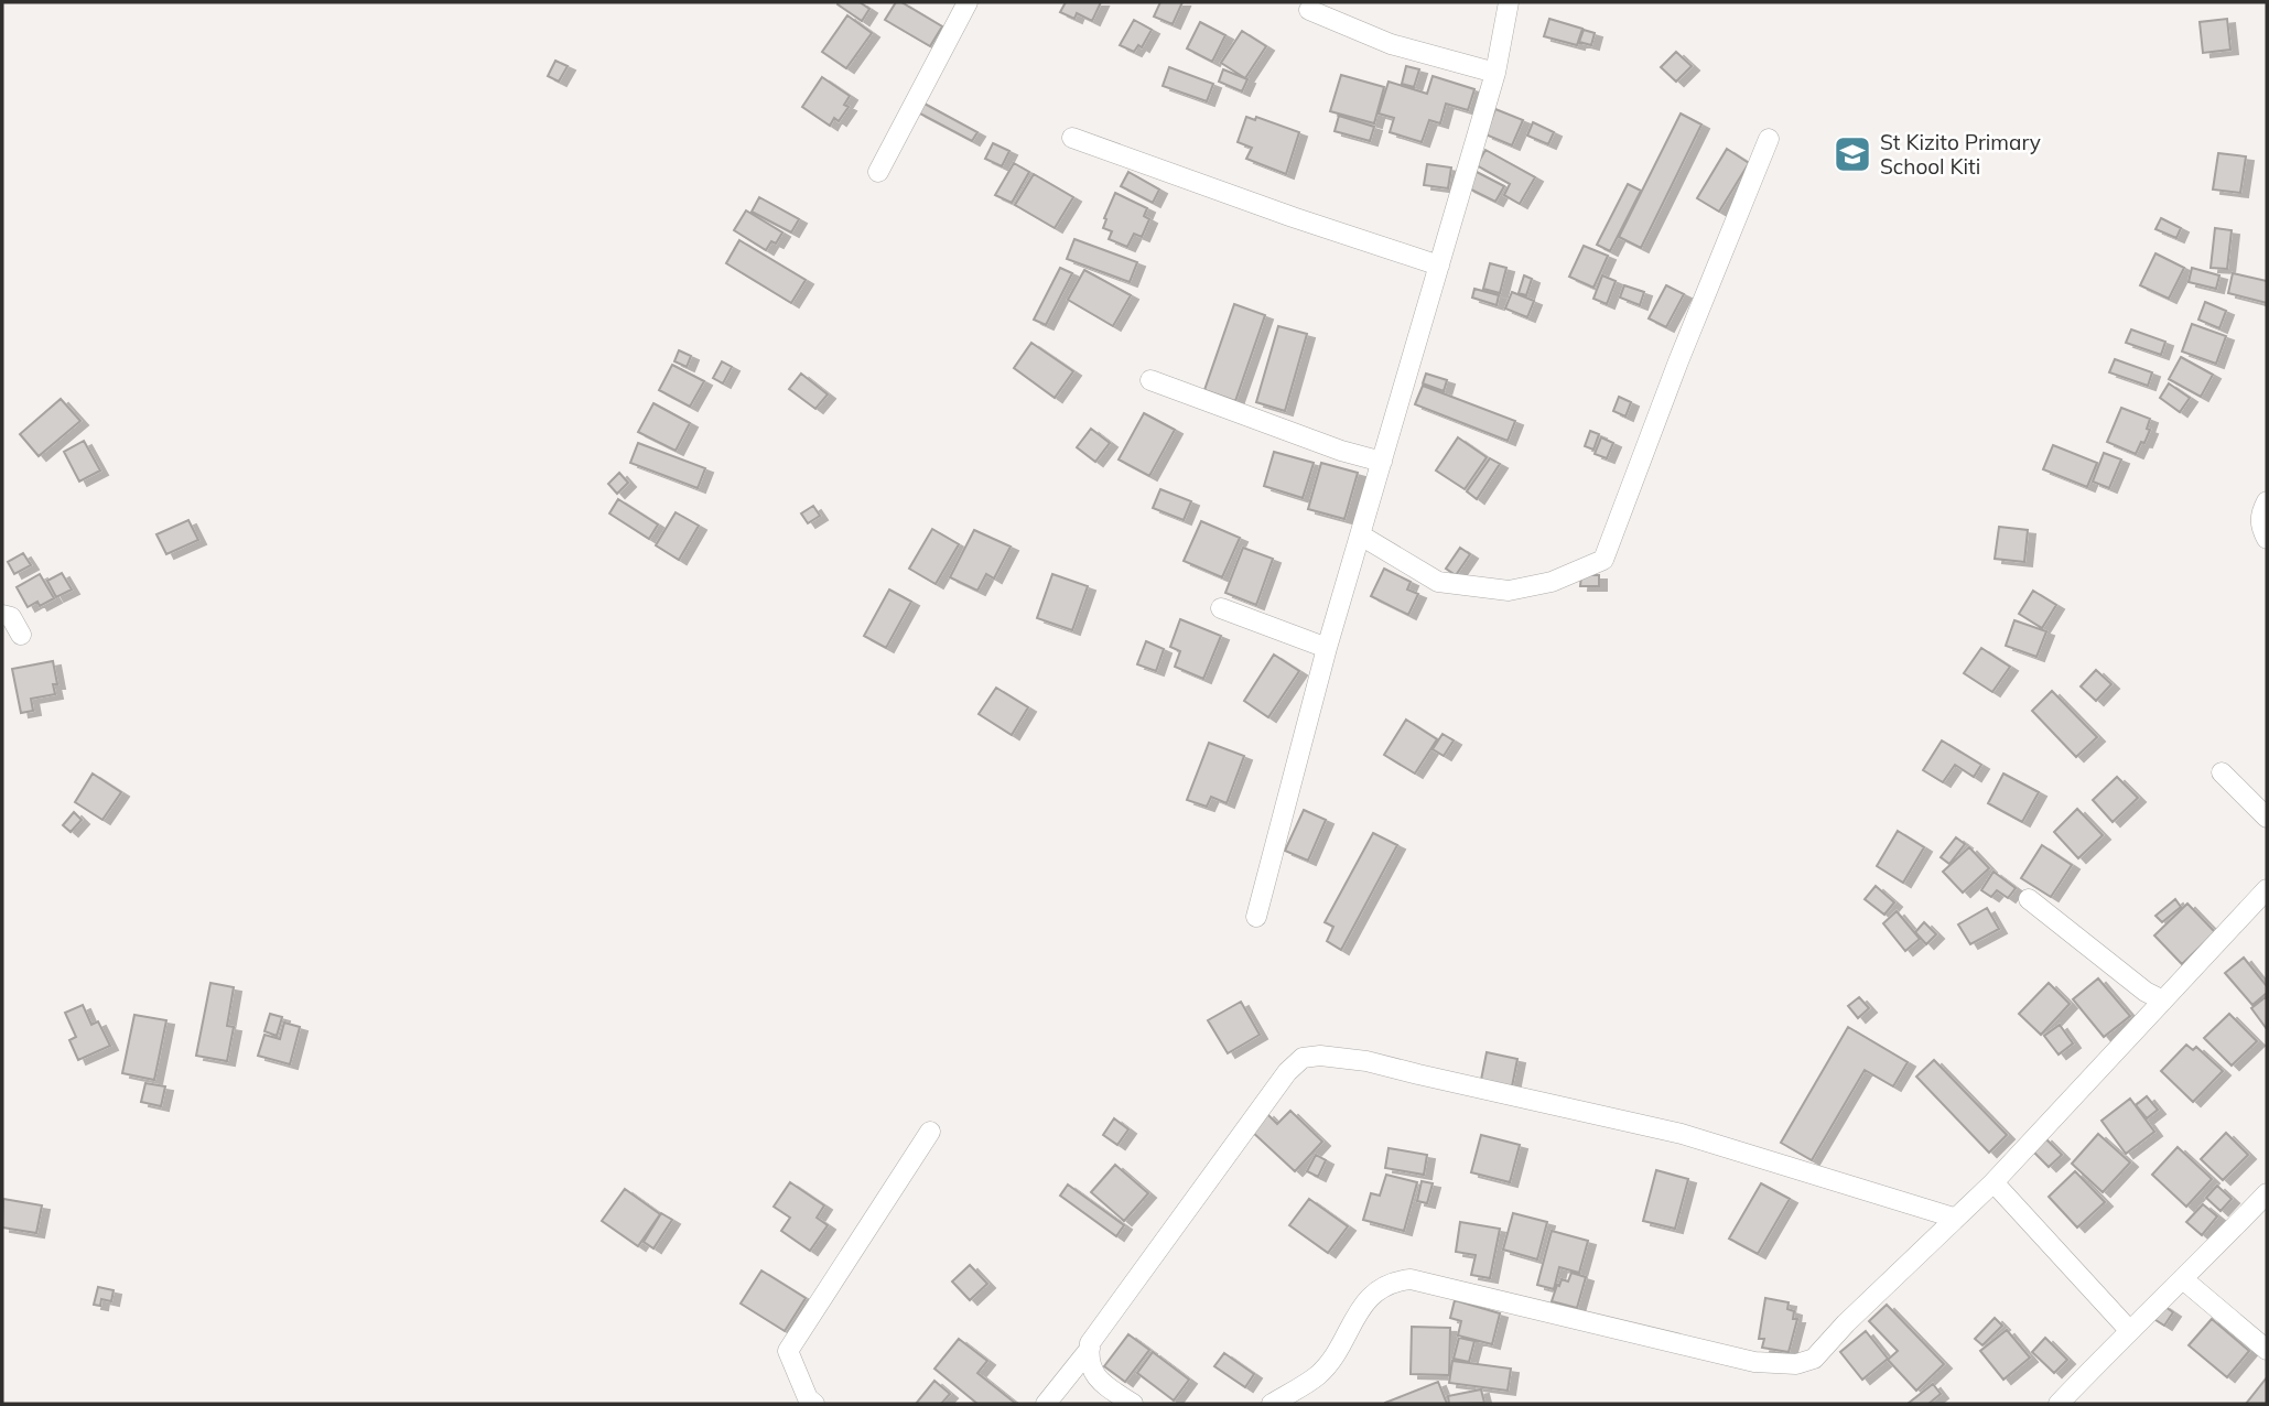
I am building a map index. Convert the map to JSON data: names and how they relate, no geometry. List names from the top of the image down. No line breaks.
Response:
{"places":{"school or university":["St Kizito Primary School Kiti"]}}
